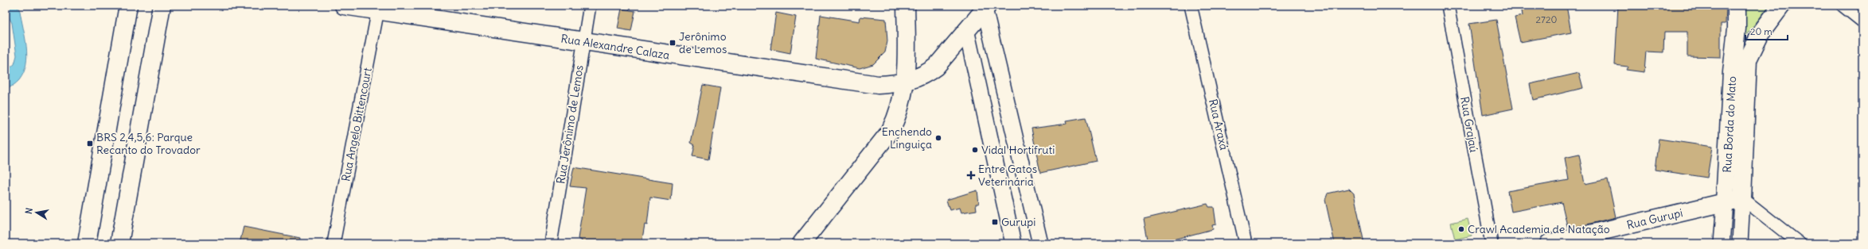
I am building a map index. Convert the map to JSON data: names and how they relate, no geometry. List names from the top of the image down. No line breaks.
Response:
{"streets":{"main road":["Rua Alexandre Calaza","Rua Borda do Mato","Rua Gurupi"],"street":["Rua Angelo Bittencourt","Rua Jerônimo de Lemos","Rua Araxá","Rua Grajaú"]},"crossings":[["Rua Alexandre Calaza","Rua Angelo Bittencourt"],["Rua Alexandre Calaza","Rua Jerônimo de Lemos"],["Rua Borda do Mato","Rua Gurupi"]],"places":{"transit":["Jerônimo de Lemos","BRS 2,4,5,6: Parque Recanto do Trovador","Gurupi"],"other":["Enchendo Linguiça","Vidal Hortifruti","Crawl Academia de Natação"],"health":["Entre Gatos Veterinária"]},"house_numbers":["2720"],"scale_bar":"20 m","north":"left"}
